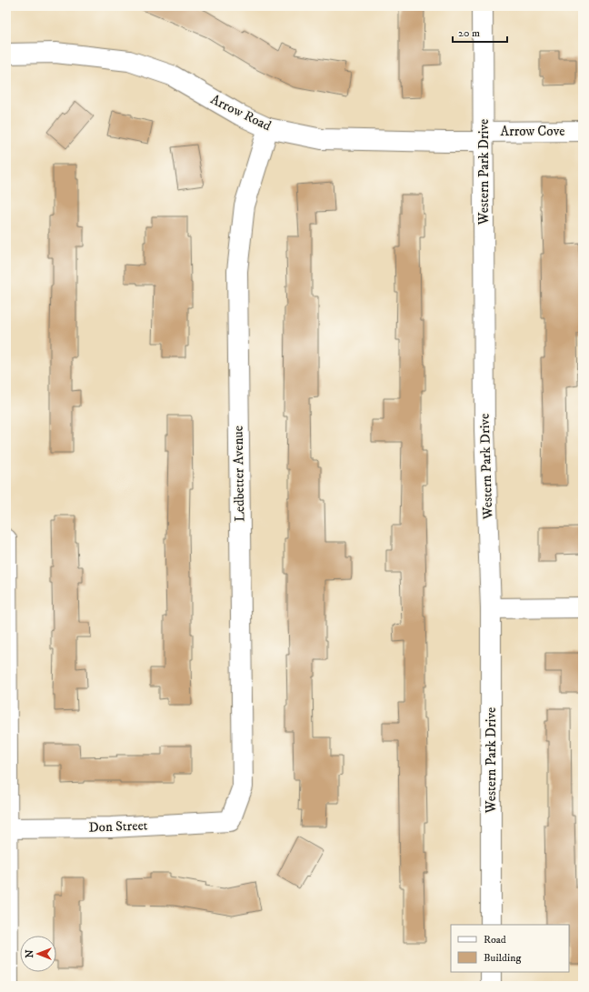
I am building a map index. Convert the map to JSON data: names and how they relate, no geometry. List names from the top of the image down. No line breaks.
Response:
{"streets":{"street":["Arrow Road","Arrow Cove","Western Park Drive","Ledbetter Avenue","Don Street"]},"crossings":[["Arrow Road","Arrow Cove"],["Arrow Road","Western Park Drive"],["Arrow Road","Ledbetter Avenue"],["Arrow Cove","Western Park Drive"],["Ledbetter Avenue","Don Street"]],"legend":["Road","Building"],"scale_bar":"20 m","north":"left"}
